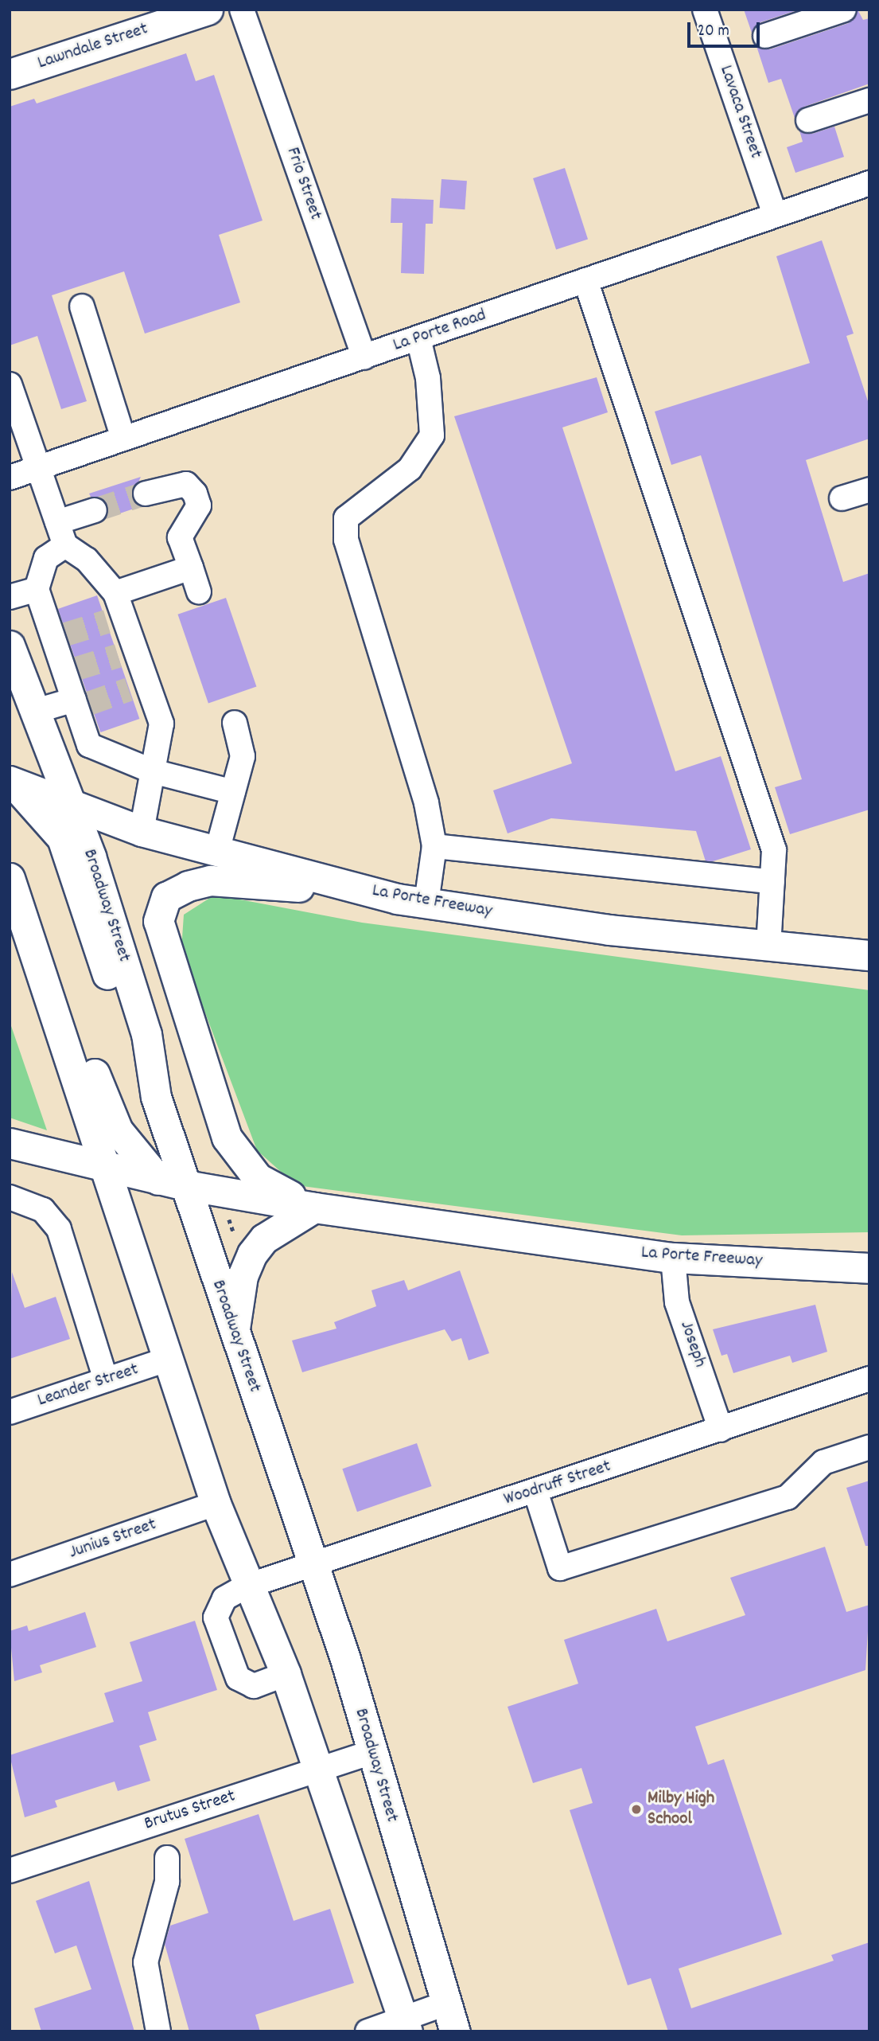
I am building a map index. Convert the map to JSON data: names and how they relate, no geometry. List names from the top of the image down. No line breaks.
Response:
{"streets":{"main road":["Lawndale Street","La Porte Freeway","Broadway Street"],"street":["Lavaca Street","Frio Street","La Porte Road","Joseph","Leander Street","Woodruff Street","Junius Street","Brutus Street"]},"crossings":[["Lavaca Street","La Porte Road"],["Frio Street","La Porte Road"],["La Porte Freeway","Broadway Street"],["La Porte Freeway","Joseph"],["Broadway Street","Woodruff Street"],["Broadway Street","Brutus Street"],["Joseph","Woodruff Street"]],"places":["Milby High School"],"scale_bar":"20 m"}
